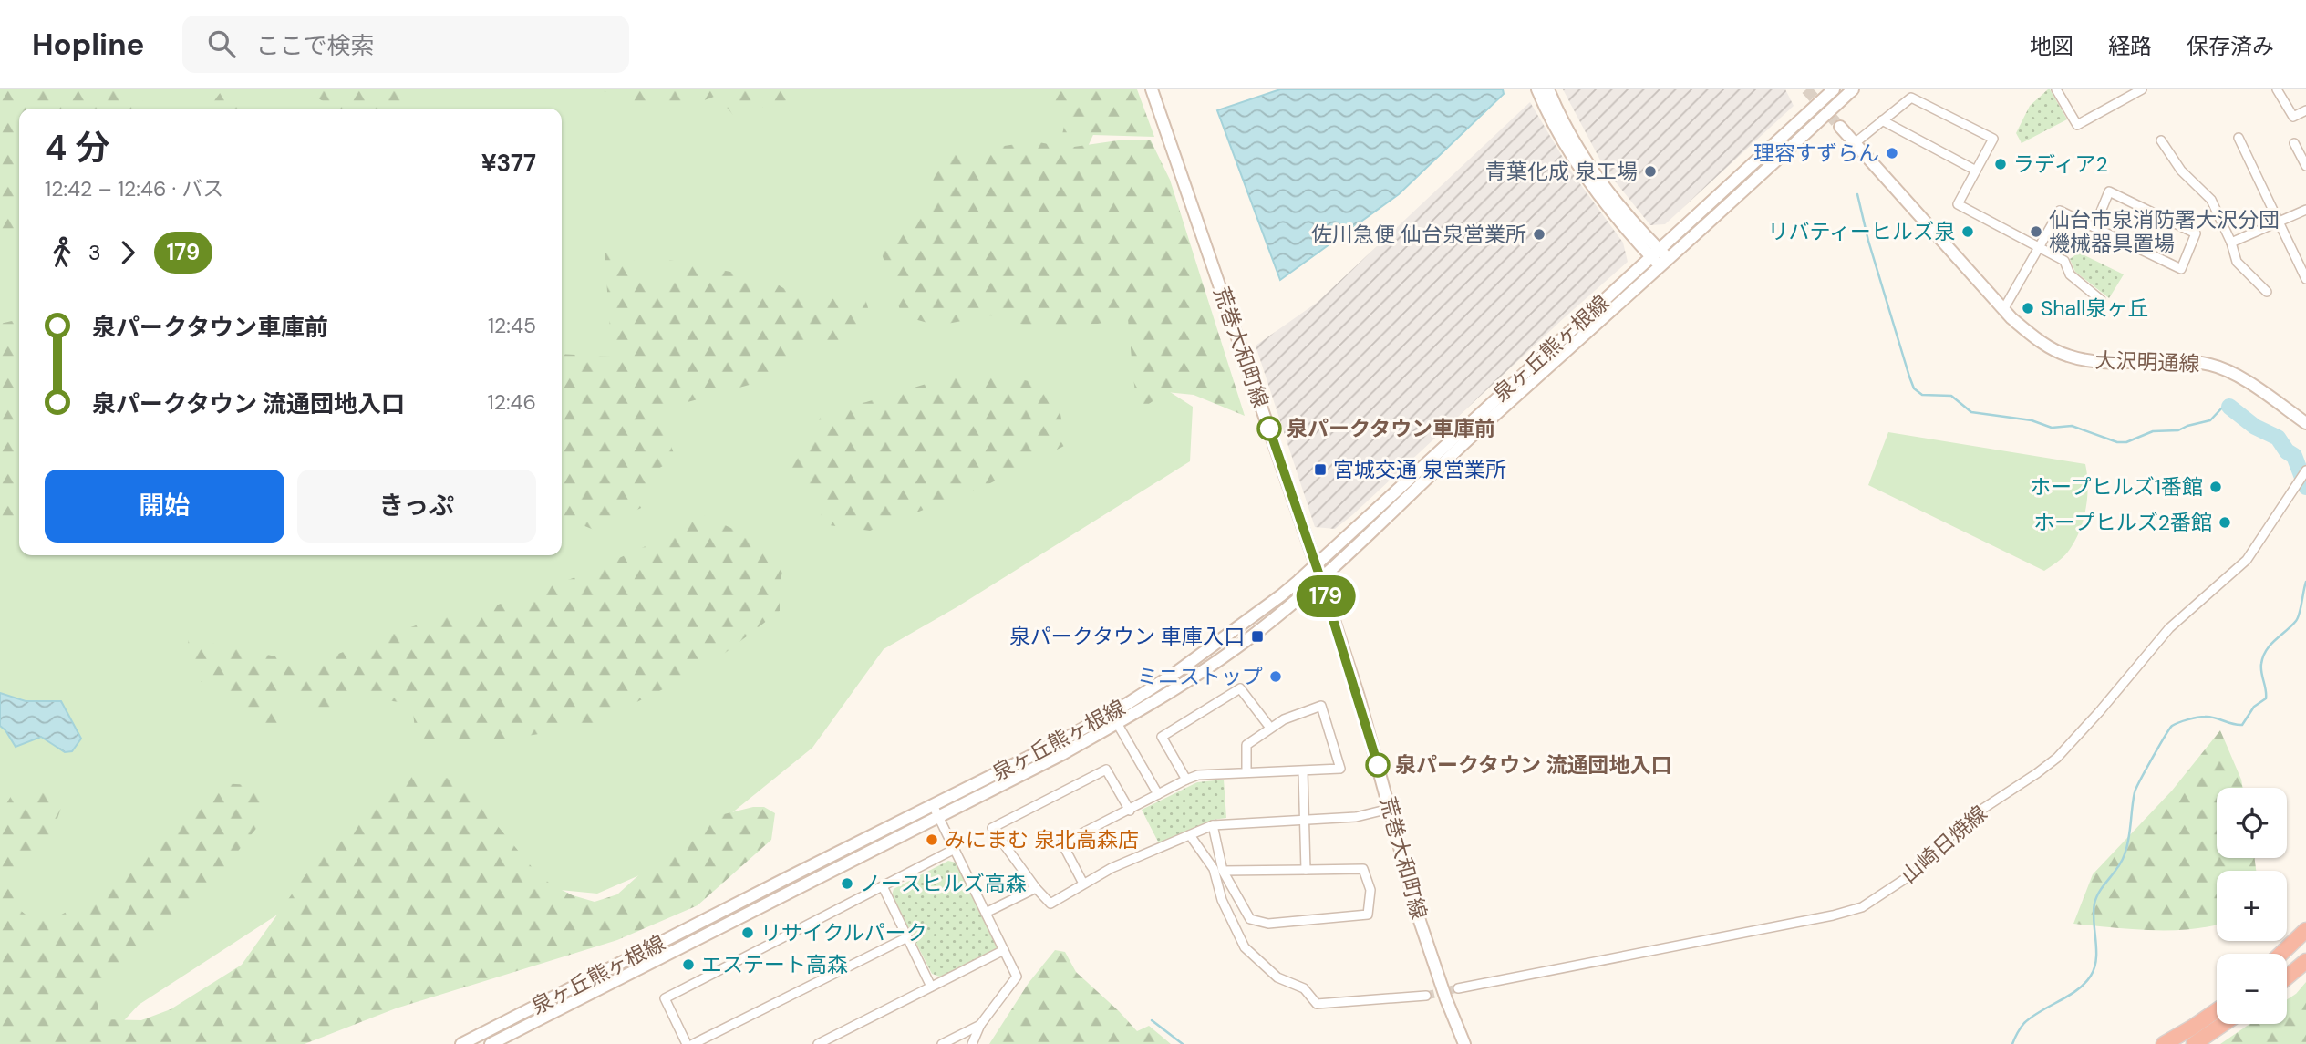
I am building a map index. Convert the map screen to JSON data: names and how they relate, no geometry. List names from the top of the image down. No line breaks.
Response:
{"streets":{"main road":["荒巻大和町線","泉ヶ丘熊ヶ根線","大沢明通線"],"street":["山崎日焼線"]},"crossings":[["荒巻大和町線","泉ヶ丘熊ヶ根線"]],"places":{"other":["理容すずらん","ラディア2","青葉化成 泉工場","リバティーヒルズ泉","仙台市泉消防署大沢分団 機械器具置場","佐川急便 仙台泉営業所","Shall泉ヶ丘","泉パークタウン車庫前","ホープヒルズ1番館","ホープヒルズ2番館","ミニストップ","泉パークタウン 流通団地入口","みにまむ 泉北高森店","ノースヒルズ高森","リサイクルパーク","エステート高森"],"transit":["宮城交通 泉営業所","泉パークタウン 車庫入口"]},"lines":["bus line 179"],"page":{"header":"Hopline","search":"ここで検索","nav":["地図","経路","保存済み"],"on_map":"179","heading":["4 分","12:42 – 12:46 · バス","¥377"],"legs":["3","179"],"list":[{"name":"泉パークタウン車庫前","value":"12:45"},{"name":"泉パークタウン 流通団地入口","value":"12:46"}],"buttons":["開始","きっぷ"],"map_buttons":["+","−"]}}
